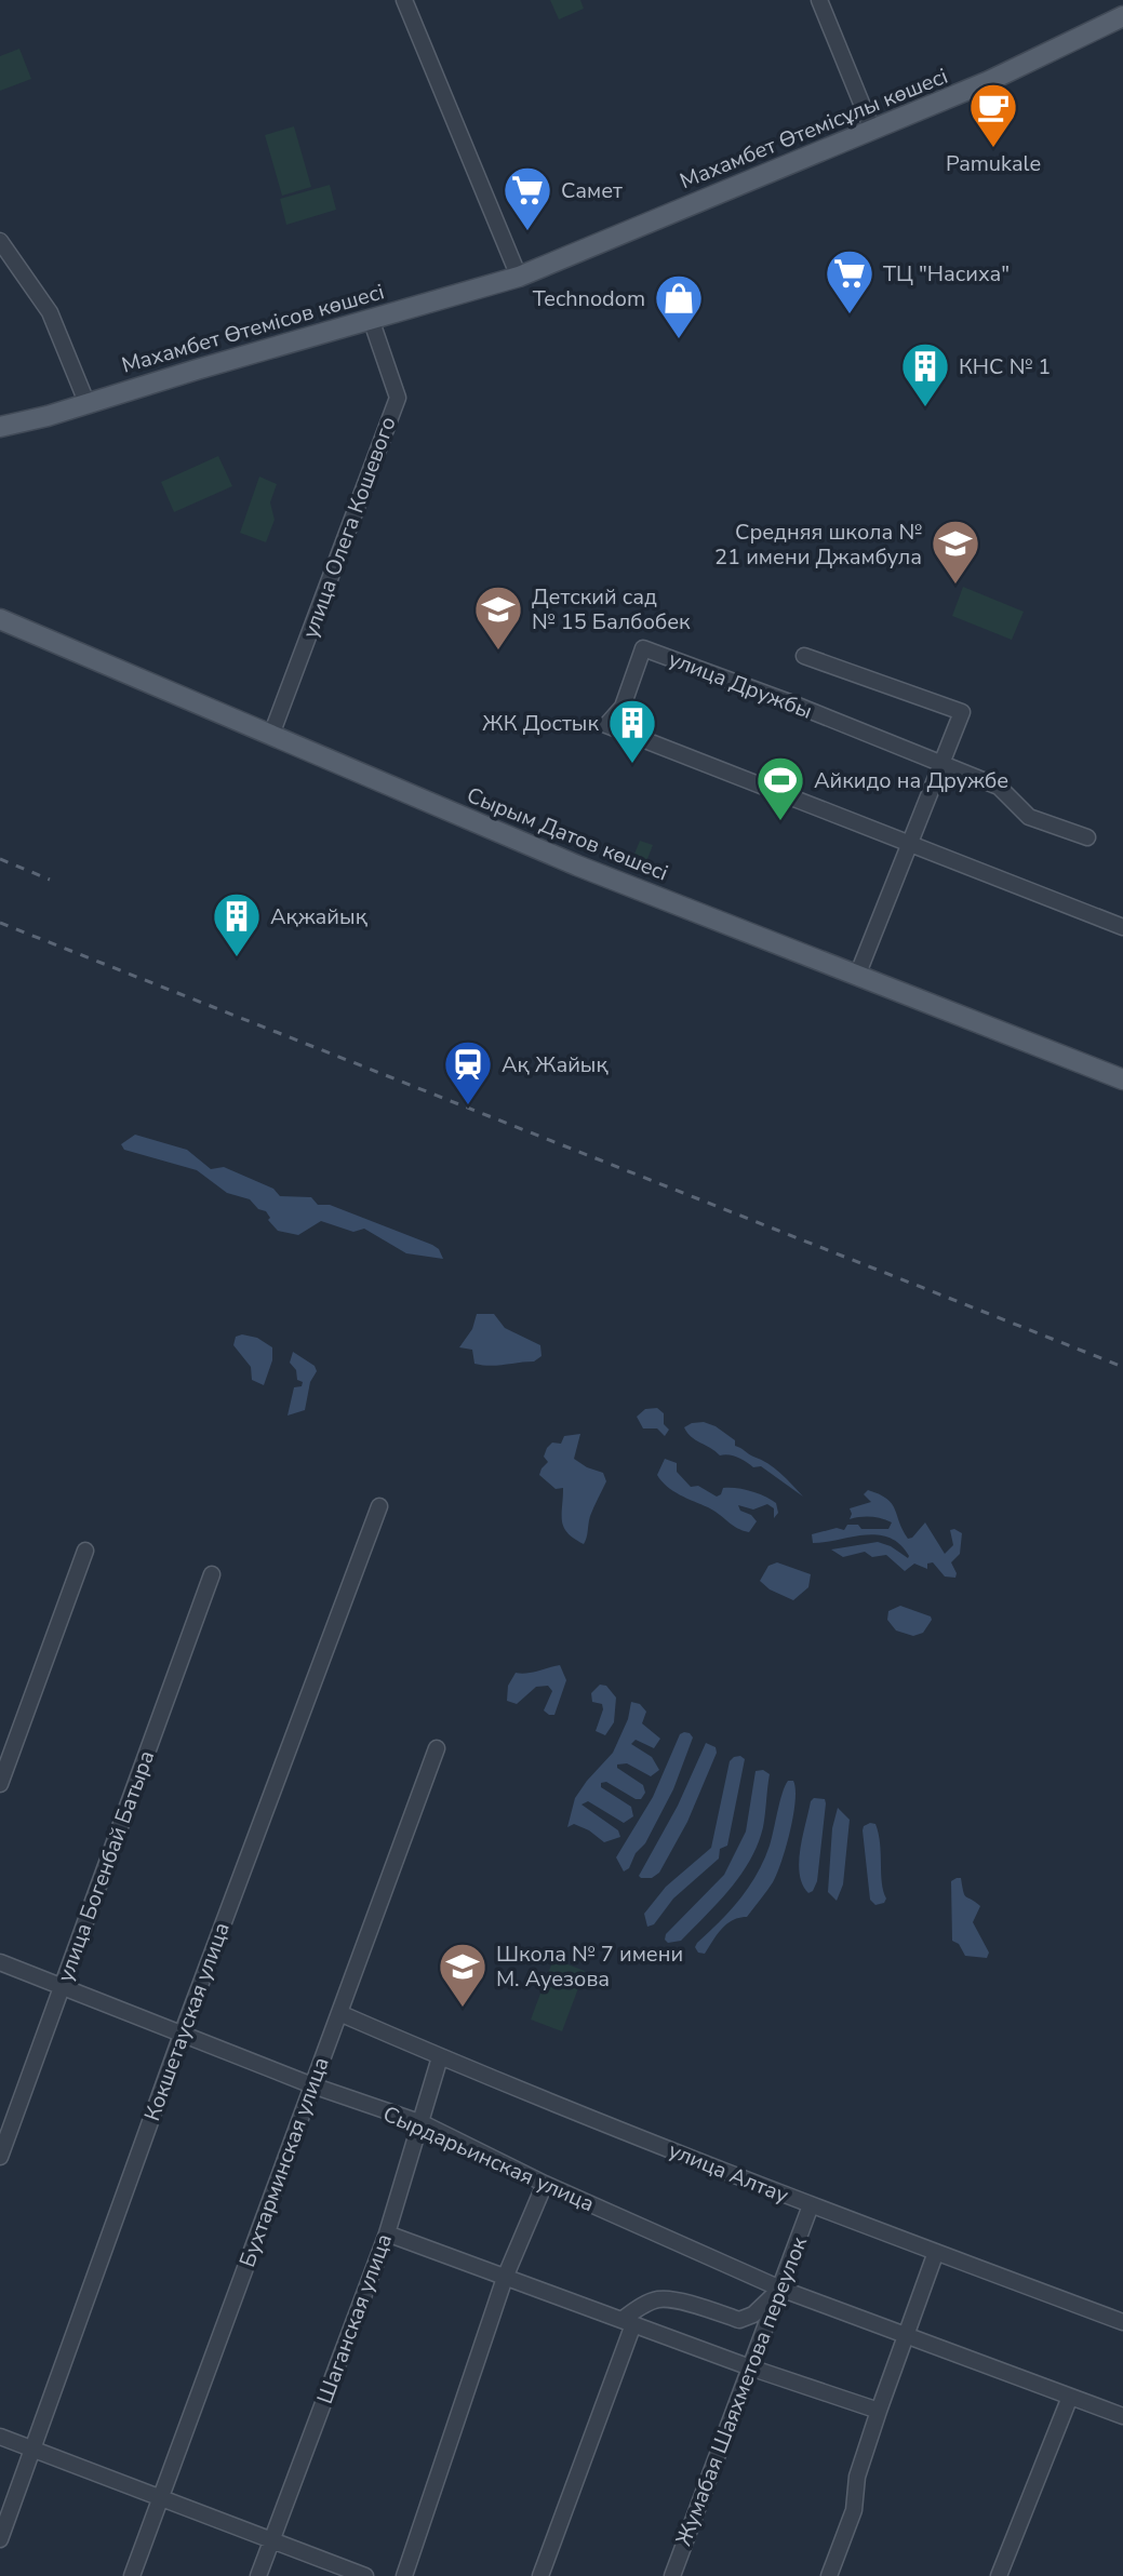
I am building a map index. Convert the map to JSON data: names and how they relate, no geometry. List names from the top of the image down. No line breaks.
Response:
{"streets":{"main road":["Махамбет Өтемісұлы көшесі","Махамбет Өтемісов көшесі","Сырым Датов көшесі"],"street":["улица Олега Кошевого","улица Дружбы","улица Богенбай Батыра","Кокшетауская улица","Сырдарьинская улица","Бухтарминская улица","улица Алтау","Шаганская улица","Жумабая Шаяхметова переулок"]},"crossings":[["Махамбет Өтемісұлы көшесі","Махамбет Өтемісов көшесі"],["Махамбет Өтемісов көшесі","улица Олега Кошевого"],["улица Олега Кошевого","Сырым Датов көшесі"],["улица Богенбай Батыра","Сырдарьинская улица"],["Кокшетауская улица","Сырдарьинская улица"],["Сырдарьинская улица","Бухтарминская улица"],["Сырдарьинская улица","Шаганская улица"],["Сырдарьинская улица","Жумабая Шаяхметова переулок"],["Бухтарминская улица","улица Алтау"],["улица Алтау","Шаганская улица"],["улица Алтау","Жумабая Шаяхметова переулок"]],"places":{"cafe":["Pamukale"],"supermarket":["Самет","ТЦ \"Насиха\""],"shop":["Technodom"],"building":["КНС № 1","ЖК Достык","Ақжайық"],"school or university":["Средняя школа № 21 имени Джамбула","Детский сад № 15 Балбобек","Школа № 7 имени М. Ауезова"],"sports":["Айкидо на Дружбе"],"station":["Ақ Жайық"]}}
